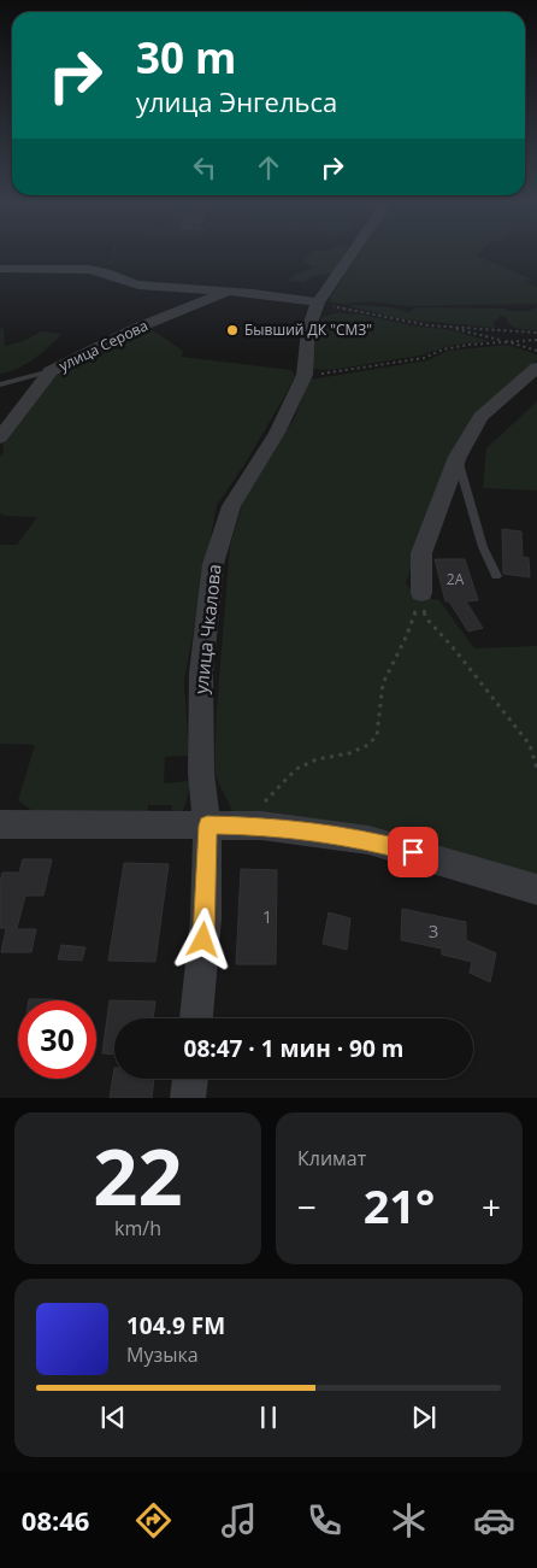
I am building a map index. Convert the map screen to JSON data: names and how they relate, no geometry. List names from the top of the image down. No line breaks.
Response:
{"streets":{"street":["улица Серова","улица Чкалова"]},"places":["Бывший ДК \"СМЗ\""],"house_numbers":["2А","1","3"],"page":{"turn":["30 m","улица Энгельса"],"limit":"30","trip":"08:47 · 1 мин · 90 m","tile":[["22","km/h"],"Климат"],"heat":["−","21°","+"],"song":["104.9 FM","Музыка"],"tabs":"08:46"}}
